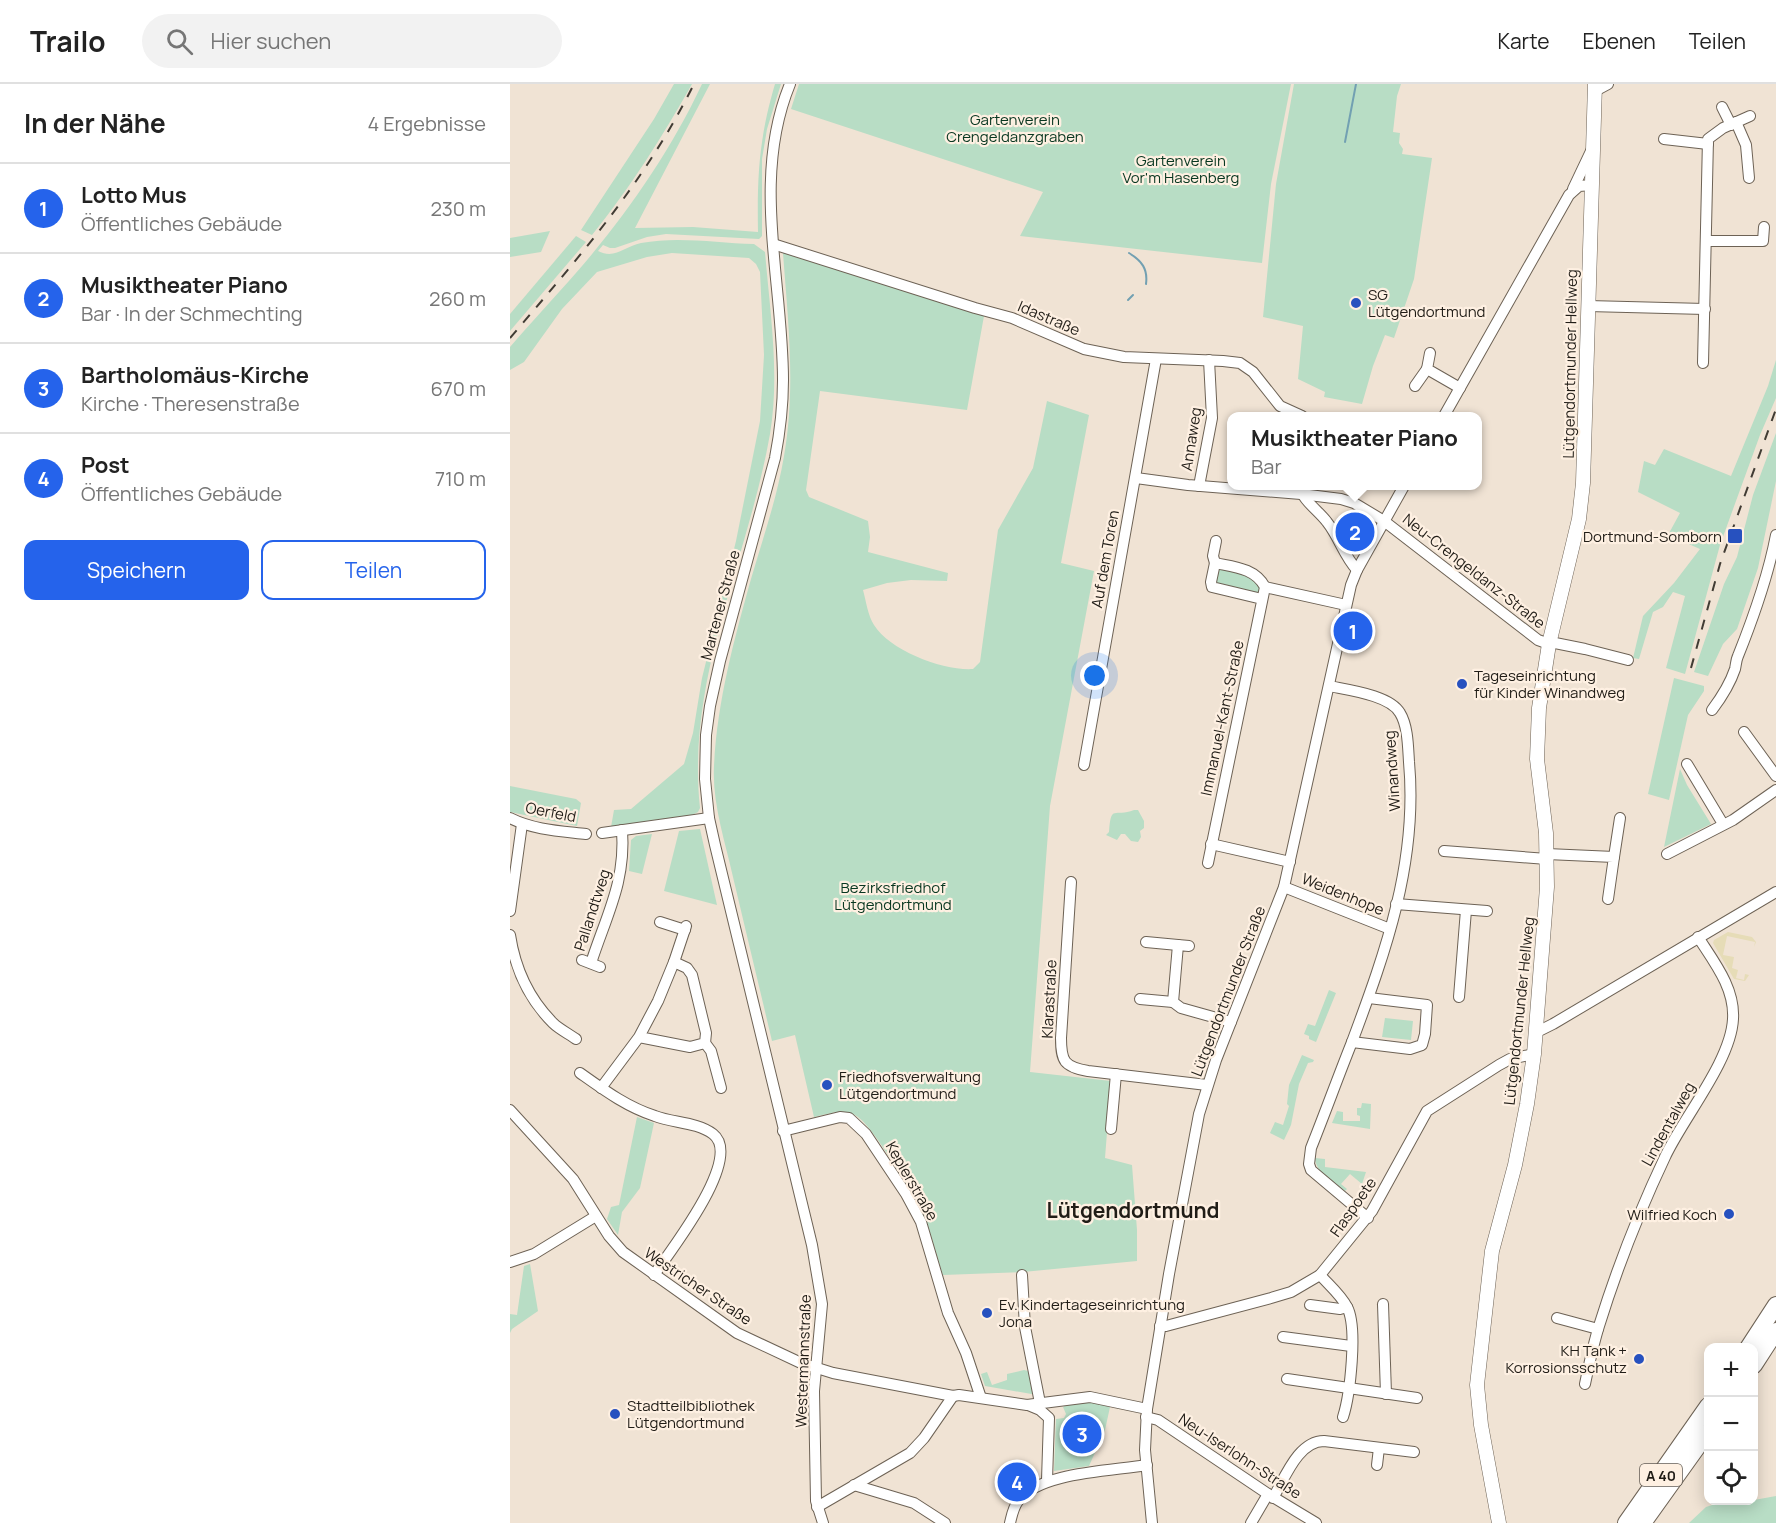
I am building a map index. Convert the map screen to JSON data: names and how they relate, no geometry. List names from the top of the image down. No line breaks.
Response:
{"streets":{"highway":["A 40"],"main road":["Lütgendortmunder Hellweg"],"street":["Idastraße","Annaweg","Auf dem Toren","Neu-Crengeldanz-Straße","Martener Straße","Immanuel-Kant-Straße","Winandweg","Oerfeld","Weidenhope","Pallandtweg","Lütgendortmunder Straße","Klarastraße","Lindentalweg","Keplerstraße","Flaspoete","Westricher Straße","Westermannstraße","Neu-Iserlohn-Straße"]},"crossings":[["Idastraße","Annaweg"],["Idastraße","Auf dem Toren"],["Idastraße","Martener Straße"],["Lütgendortmunder Hellweg","Neu-Crengeldanz-Straße"],["Lütgendortmunder Hellweg","Flaspoete"],["Annaweg","Neu-Crengeldanz-Straße"],["Auf dem Toren","Neu-Crengeldanz-Straße"],["Neu-Crengeldanz-Straße","Lütgendortmunder Straße"],["Martener Straße","Keplerstraße"],["Martener Straße","Westermannstraße"],["Winandweg","Weidenhope"],["Winandweg","Lütgendortmunder Straße"],["Winandweg","Flaspoete"],["Weidenhope","Lütgendortmunder Straße"],["Lütgendortmunder Straße","Klarastraße"],["Lütgendortmunder Straße","Flaspoete"],["Lütgendortmunder Straße","Westricher Straße"],["Lütgendortmunder Straße","Neu-Iserlohn-Straße"],["Keplerstraße","Westricher Straße"],["Keplerstraße","Westermannstraße"],["Westricher Straße","Westermannstraße"],["Westricher Straße","Neu-Iserlohn-Straße"]],"districts":["Lütgendortmund"],"parks":["Gartenverein Crengeldanzgraben","Gartenverein Vor'm Hasenberg","Bezirksfriedhof Lütgendortmund"],"places":{"other":["SG Lütgendortmund","Tageseinrichtung für Kinder Winandweg","Friedhofsverwaltung Lütgendortmund","Wilfried Koch","Ev. Kindertageseinrichtung Jona","KH Tank + Korrosionsschutz","Stadtteilbibliothek Lütgendortmund"],"transit":["Dortmund-Somborn"]},"page":{"header":"Trailo","search":"Hier suchen","nav":["Karte","Ebenen","Teilen"],"heading":["In der Nähe","4 Ergebnisse"],"list":[{"mark":"1","name":"Lotto Mus","note":"Öffentliches Gebäude","value":"230 m"},{"mark":"2","name":"Musiktheater Piano","note":"Bar · In der Schmechting","value":"260 m"},{"mark":"3","name":"Bartholomäus-Kirche","note":"Kirche · Theresenstraße","value":"670 m"},{"mark":"4","name":"Post","note":"Öffentliches Gebäude","value":"710 m"}],"popup":["Musiktheater Piano","Bar"],"pins":["2","1","3","4"],"buttons":["Speichern","Teilen"],"map_buttons":["+","−"]}}
